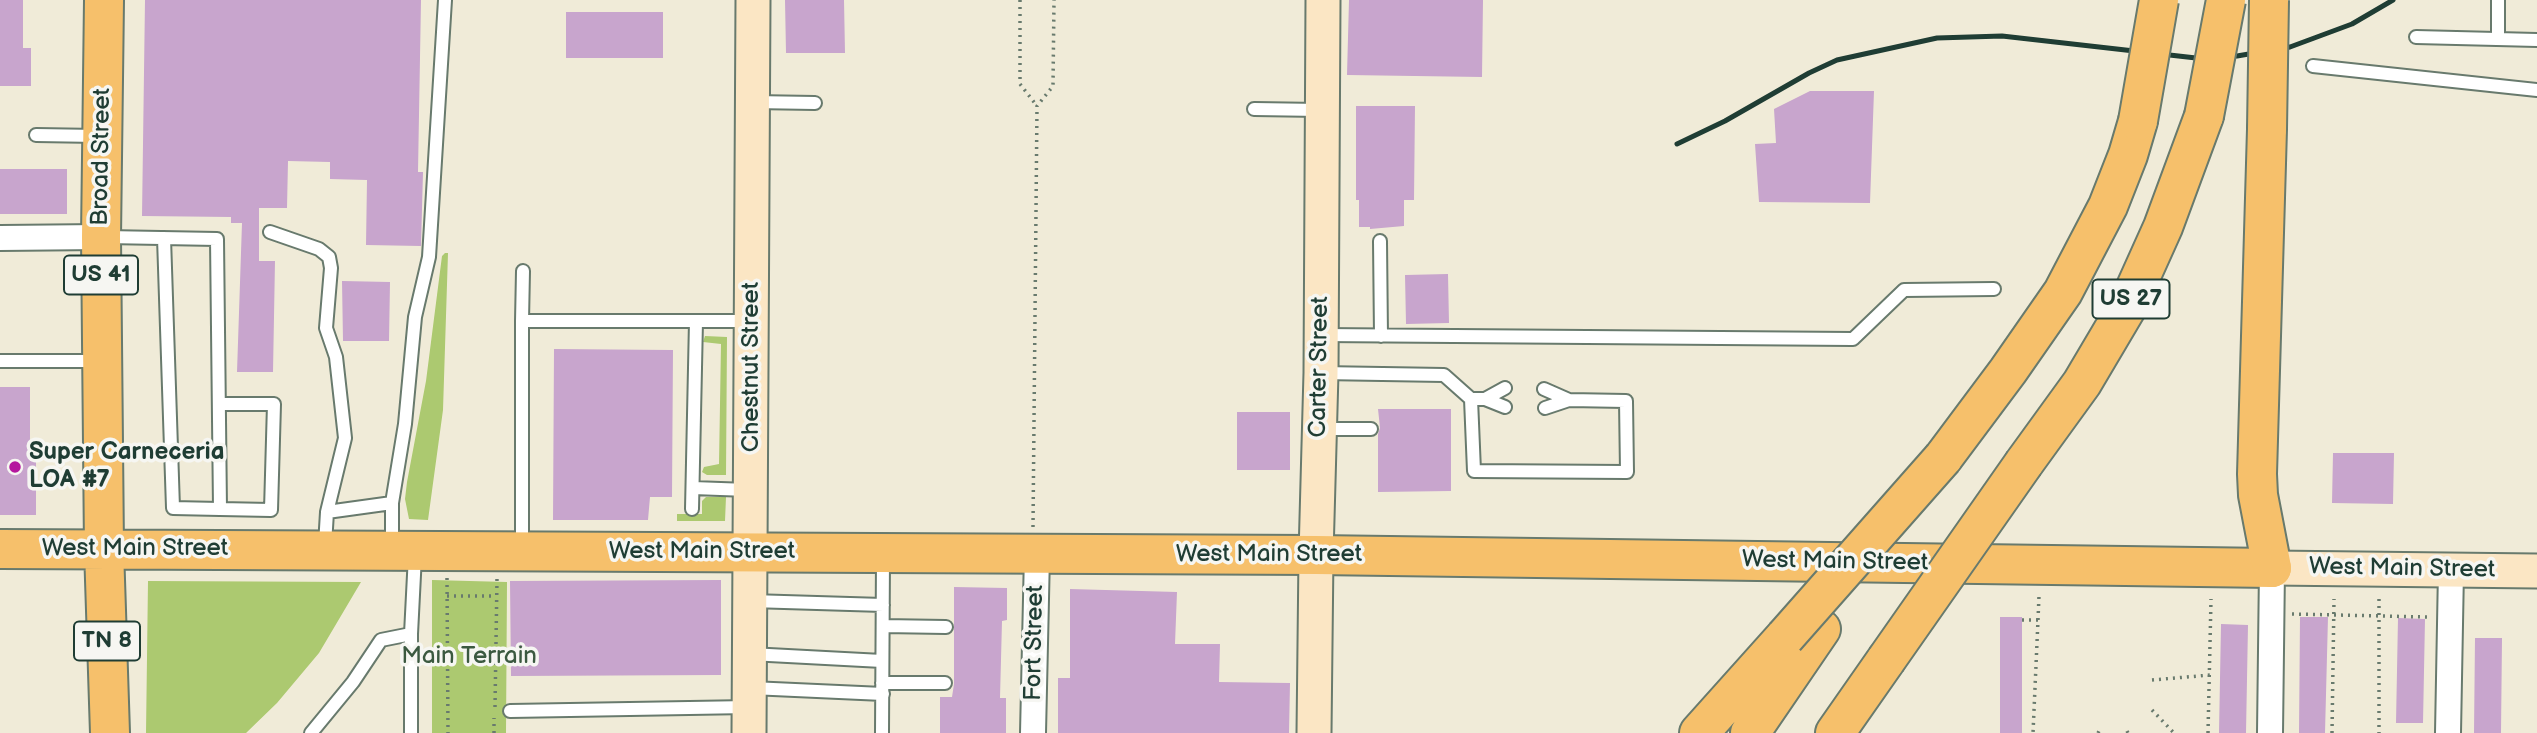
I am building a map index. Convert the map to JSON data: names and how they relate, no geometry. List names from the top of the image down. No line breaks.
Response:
{"streets":{"main road":["Broad Street","US 41","US 27","West Main Street","TN 8"],"street":["Chestnut Street","Carter Street","Fort Street"]},"crossings":[["Broad Street","West Main Street"],["Chestnut Street","West Main Street"],["Carter Street","West Main Street"],["West Main Street","Fort Street"]],"parks":["Main Terrain"],"places":["Super Carneceria LOA #7"]}
